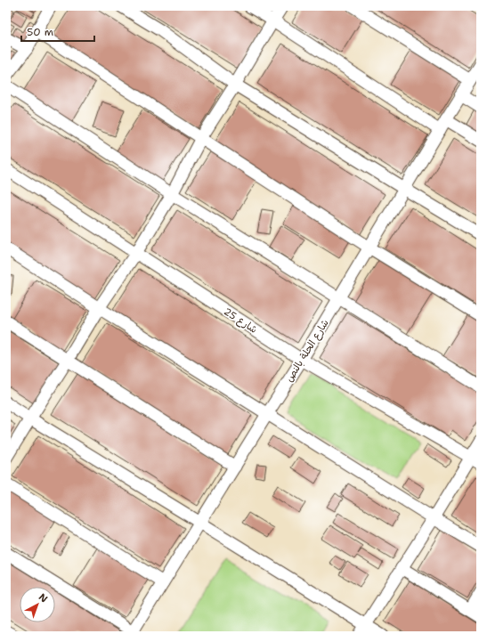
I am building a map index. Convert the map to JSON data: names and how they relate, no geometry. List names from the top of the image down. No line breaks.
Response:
{"streets":{"street":["شارع 25","شارع الحلة بالنص"]},"crossings":[["شارع 25","شارع الحلة بالنص"]],"scale_bar":"50 m","north":"top right"}
